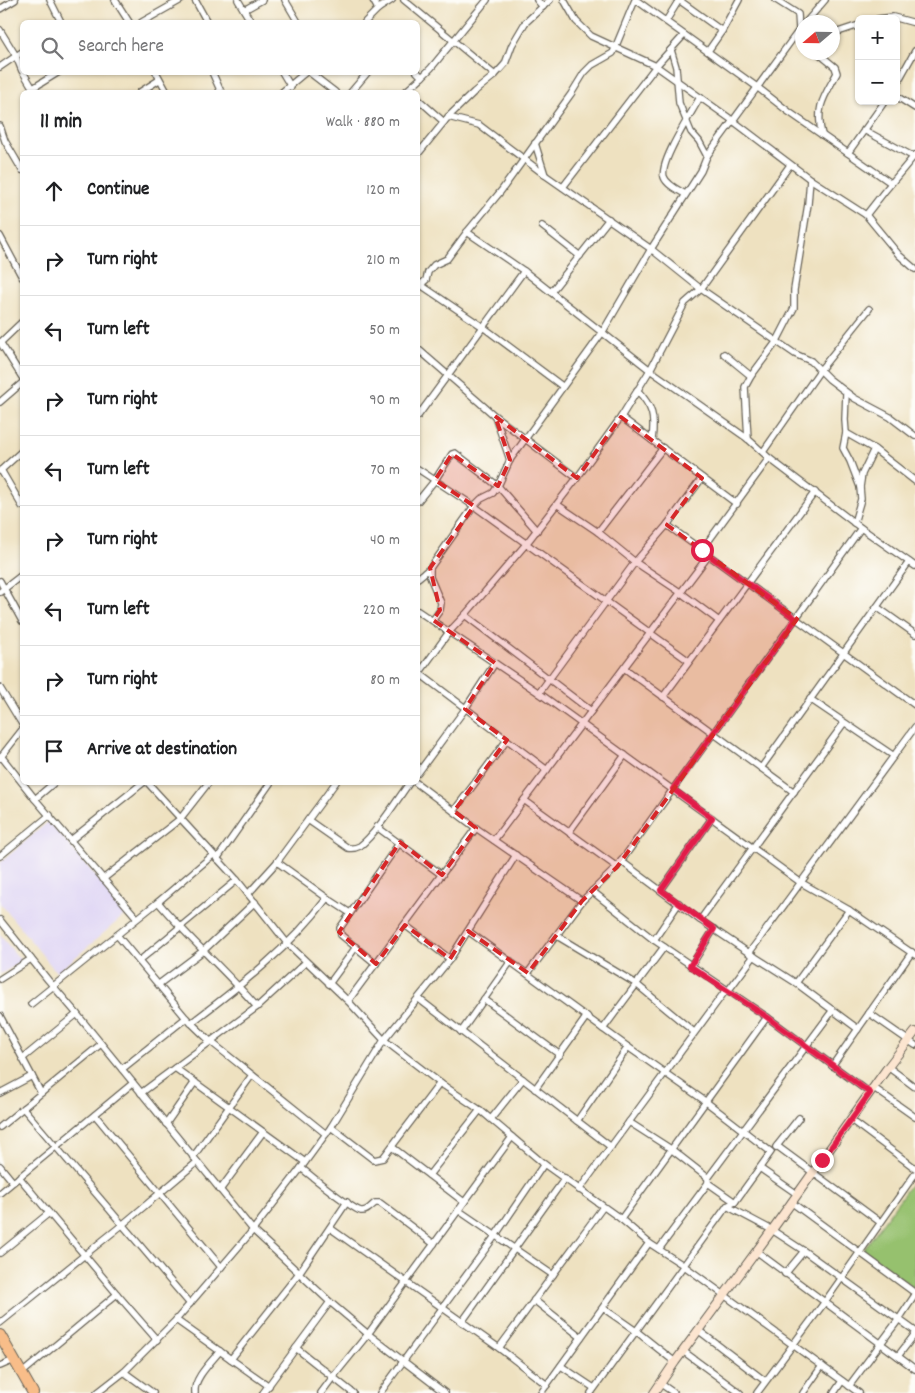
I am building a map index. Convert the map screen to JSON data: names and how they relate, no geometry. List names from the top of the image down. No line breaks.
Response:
{"north":"left","page":{"map_buttons":["+","−"],"search":"Search here","heading":["11 min","Walk · 880 m"],"list":[["Continue","120 m"],["Turn right","210 m"],["Turn left","50 m"],["Turn right","90 m"],["Turn left","70 m"],["Turn right","40 m"],["Turn left","220 m"],["Turn right","80 m"],"Arrive at destination"]}}
